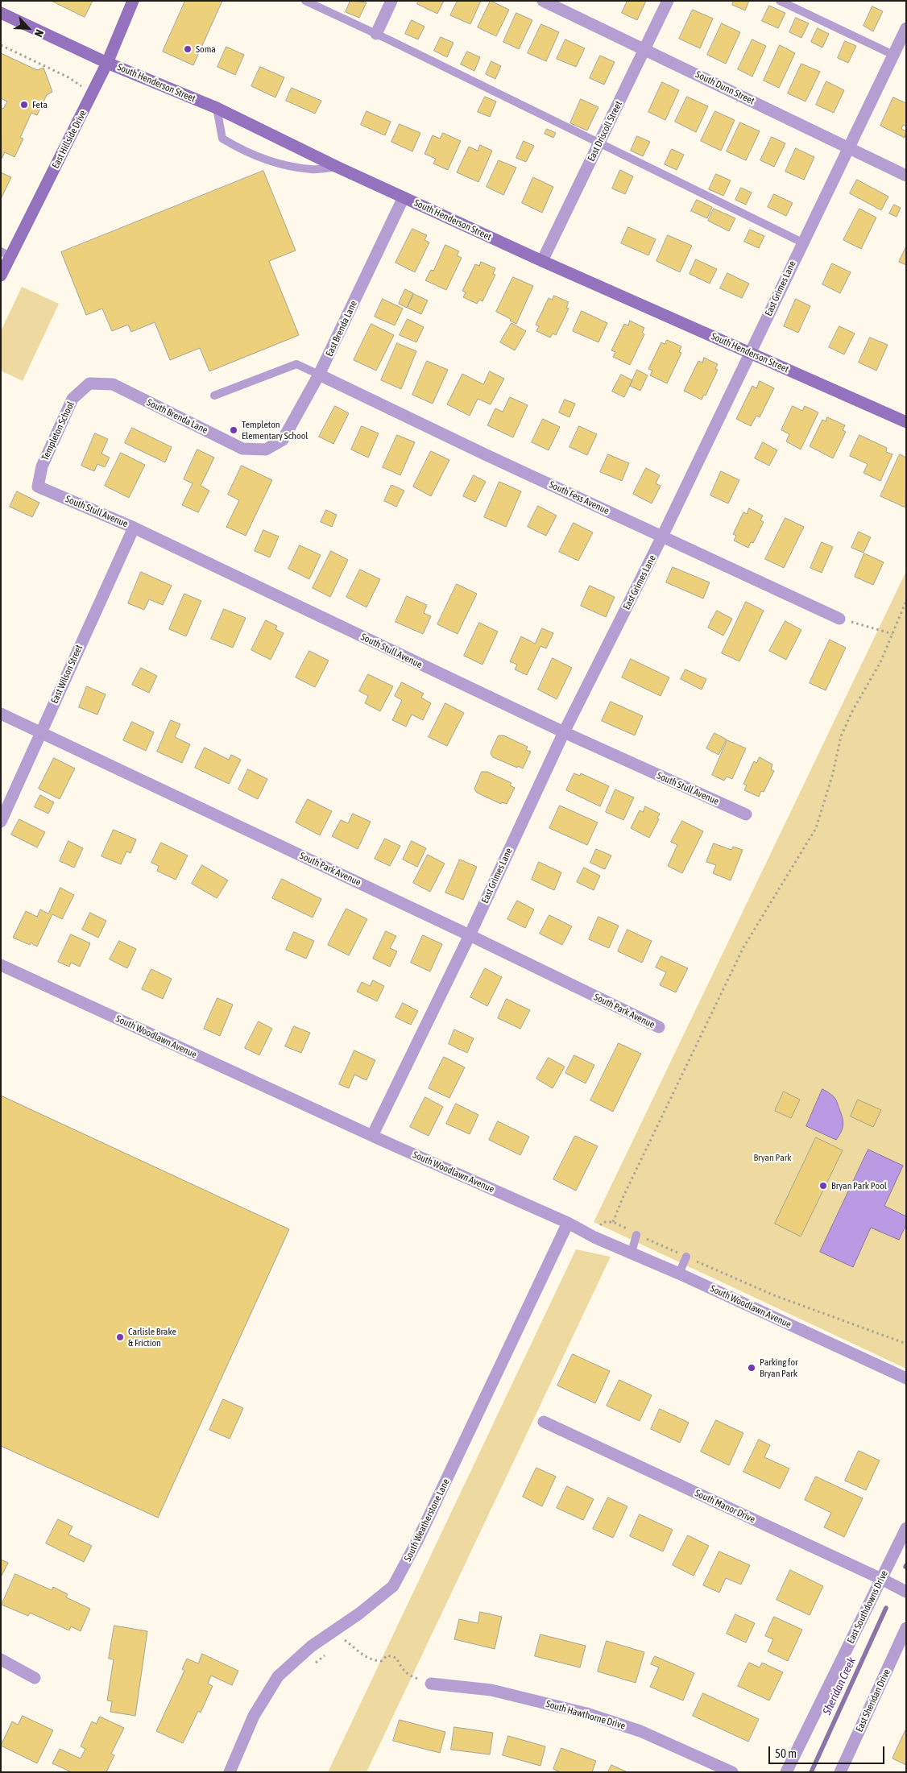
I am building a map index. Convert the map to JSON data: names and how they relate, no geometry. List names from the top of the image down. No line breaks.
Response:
{"streets":{"street":["South Henderson Street","South Dunn Street","East Driscoll Street","East Hillside Drive","East Grimes Lane","East Brenda Lane","South Brenda Lane","Templeton School","South Fess Avenue","South Stull Avenue","East Wilson Street","South Park Avenue","South Woodlawn Avenue","South Manor Drive","South Weatherstone Lane","East Southdowns Drive","East Sheridan Drive","South Hawthorne Drive"]},"crossings":[["South Henderson Street","East Driscoll Street"],["South Henderson Street","East Hillside Drive"],["South Henderson Street","East Grimes Lane"],["South Henderson Street","East Brenda Lane"],["South Dunn Street","East Driscoll Street"],["South Dunn Street","East Grimes Lane"],["East Grimes Lane","South Fess Avenue"],["East Grimes Lane","South Stull Avenue"],["East Grimes Lane","South Park Avenue"],["East Grimes Lane","South Woodlawn Avenue"],["East Brenda Lane","South Brenda Lane"],["East Brenda Lane","South Fess Avenue"],["South Brenda Lane","Templeton School"],["Templeton School","South Stull Avenue"],["South Stull Avenue","East Wilson Street"],["East Wilson Street","South Park Avenue"],["South Woodlawn Avenue","South Weatherstone Lane"],["South Manor Drive","East Southdowns Drive"]],"water":["Sheridan Creek"],"parks":["Bryan Park"],"places":["Soma","Feta","Templeton Elementary School","Bryan Park Pool","Carlisle Brake & Friction","Parking for Bryan Park"],"scale_bar":"50 m","north":"bottom right"}
